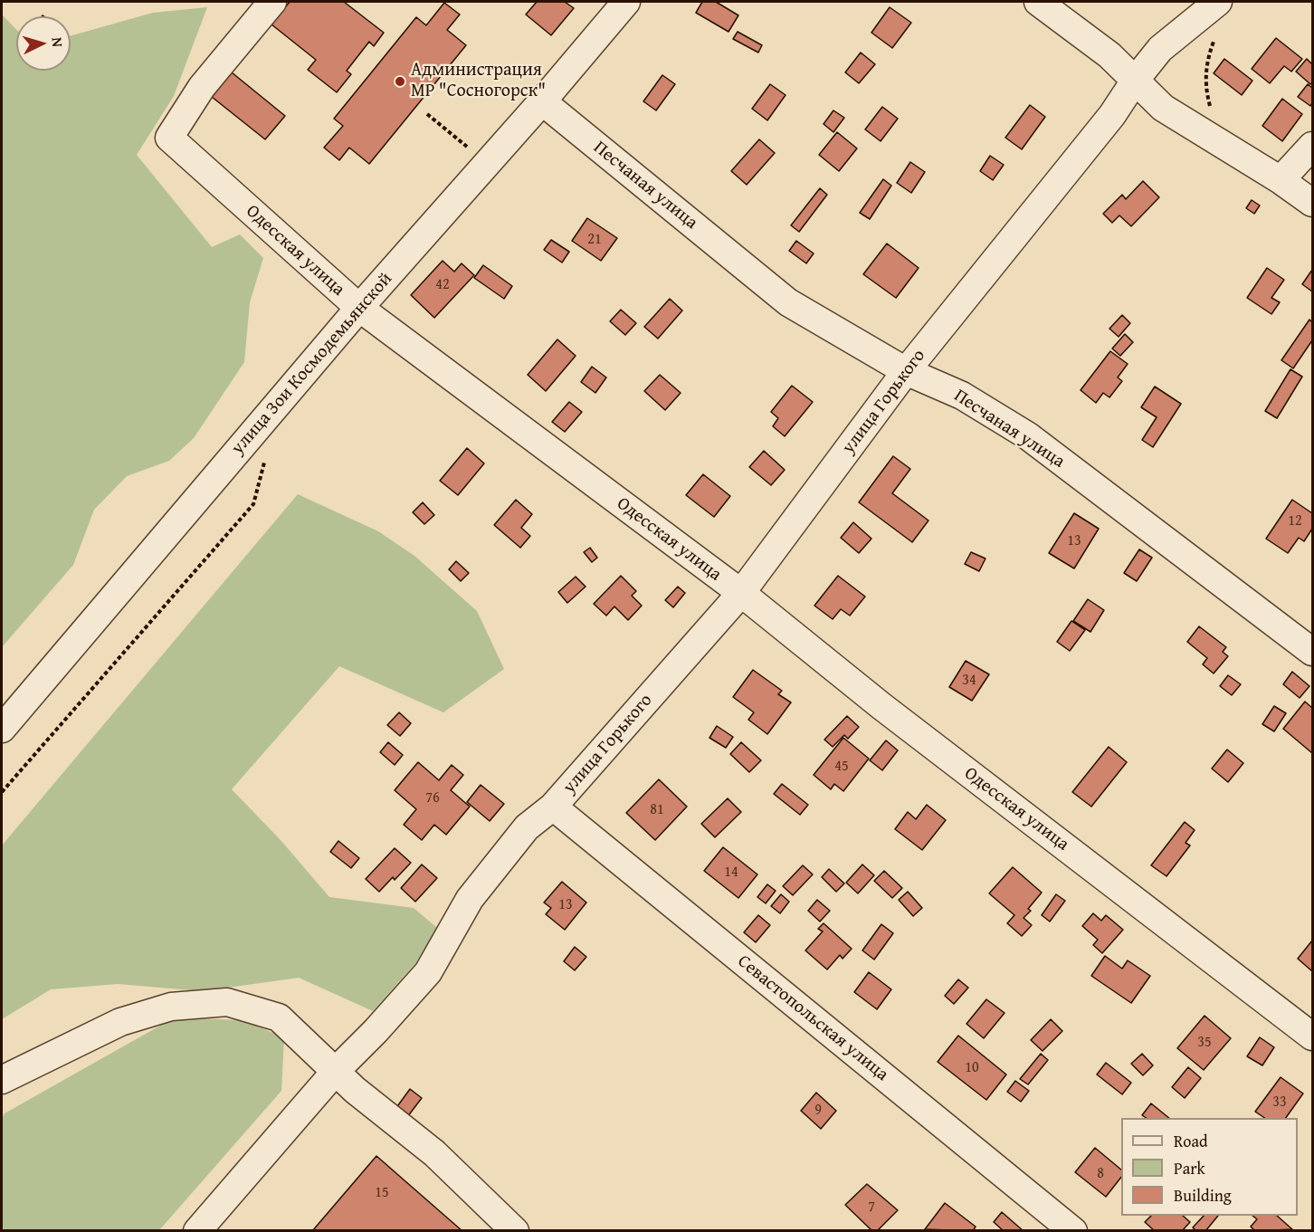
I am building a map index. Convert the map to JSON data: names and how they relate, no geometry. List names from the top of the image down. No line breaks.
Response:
{"streets":{"street":["Песчаная улица","Одесская улица","улица Зои Космодемьянской","улица Горького","Севастопольская улица"]},"crossings":[["Песчаная улица","улица Зои Космодемьянской"],["Песчаная улица","улица Горького"],["Одесская улица","улица Зои Космодемьянской"],["Одесская улица","улица Горького"],["улица Горького","Севастопольская улица"]],"places":["Администрация МР \"Сосногорск\""],"house_numbers":["21","42","12","13","34","45","76","81","14","13","35","10","33","9","8","15","7"],"legend":["Road","Park","Building"],"north":"right"}
